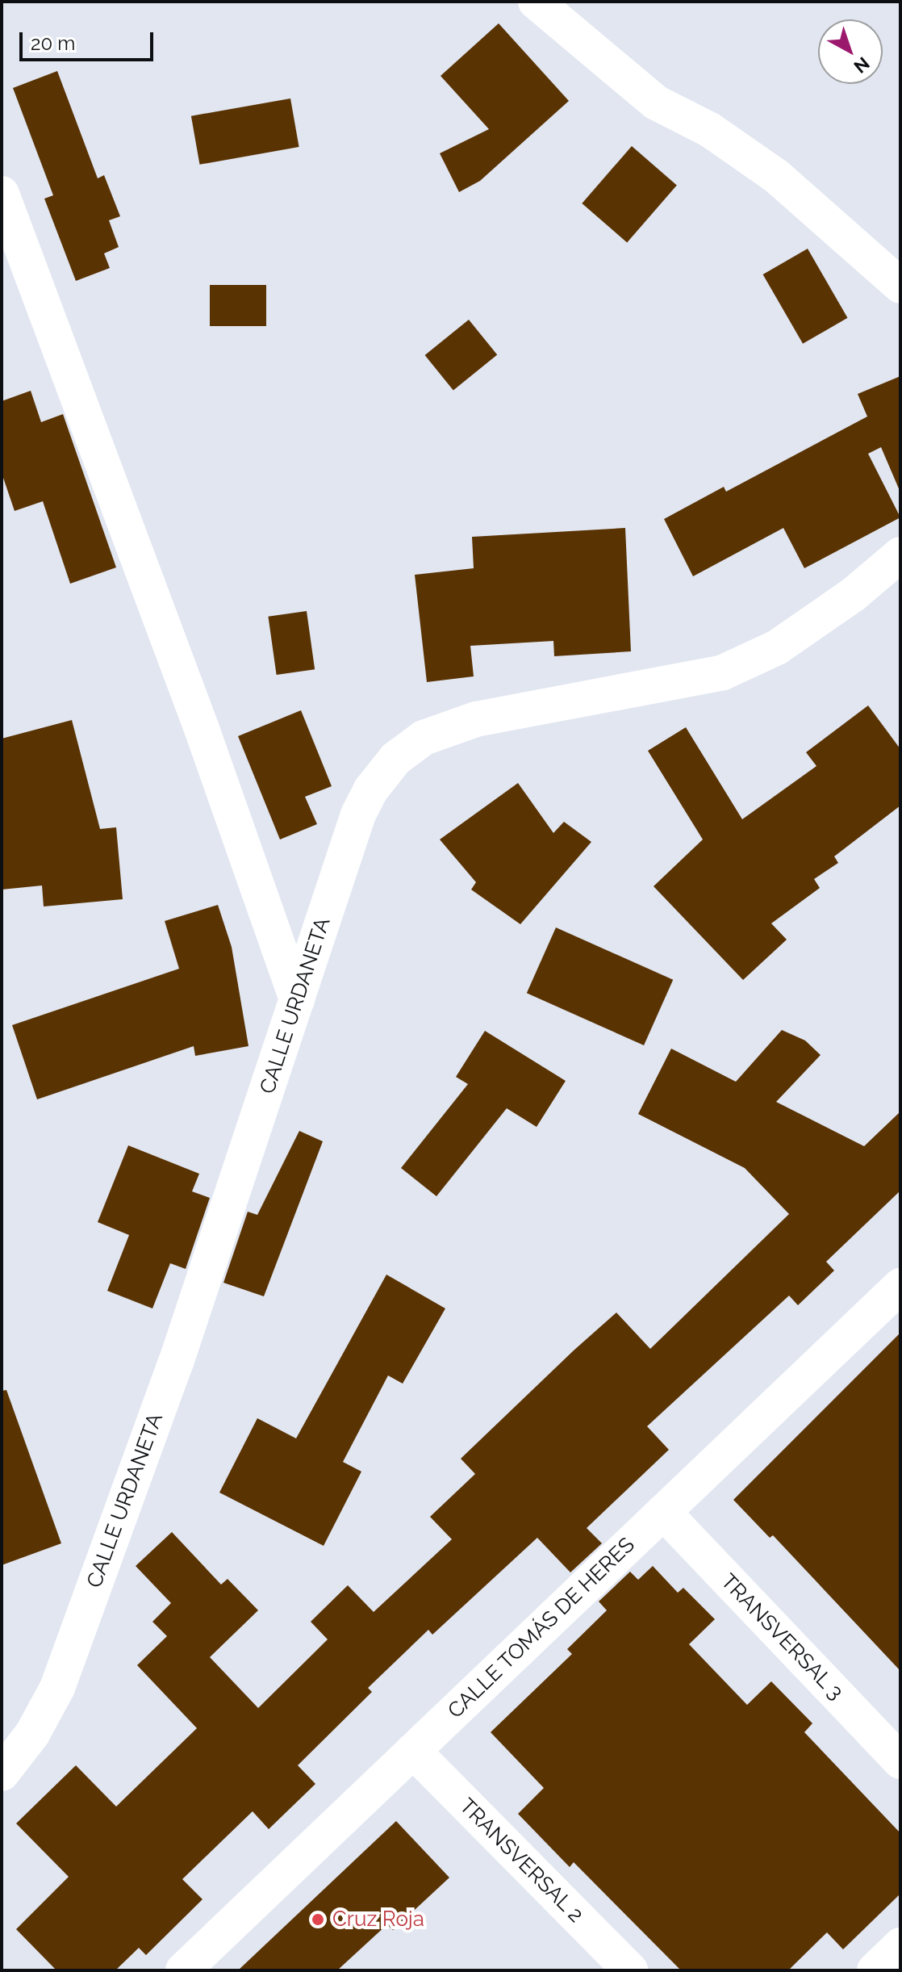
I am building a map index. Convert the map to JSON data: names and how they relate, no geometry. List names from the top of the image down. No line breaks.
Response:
{"streets":{"street":["CALLE URDANETA","CALLE TOMÁS DE HERES","TRANSVERSAL 3","TRANSVERSAL 2"]},"crossings":[["CALLE TOMÁS DE HERES","TRANSVERSAL 3"],["CALLE TOMÁS DE HERES","TRANSVERSAL 2"]],"places":["Cruz Roja"],"scale_bar":"20 m","north":"bottom right"}
